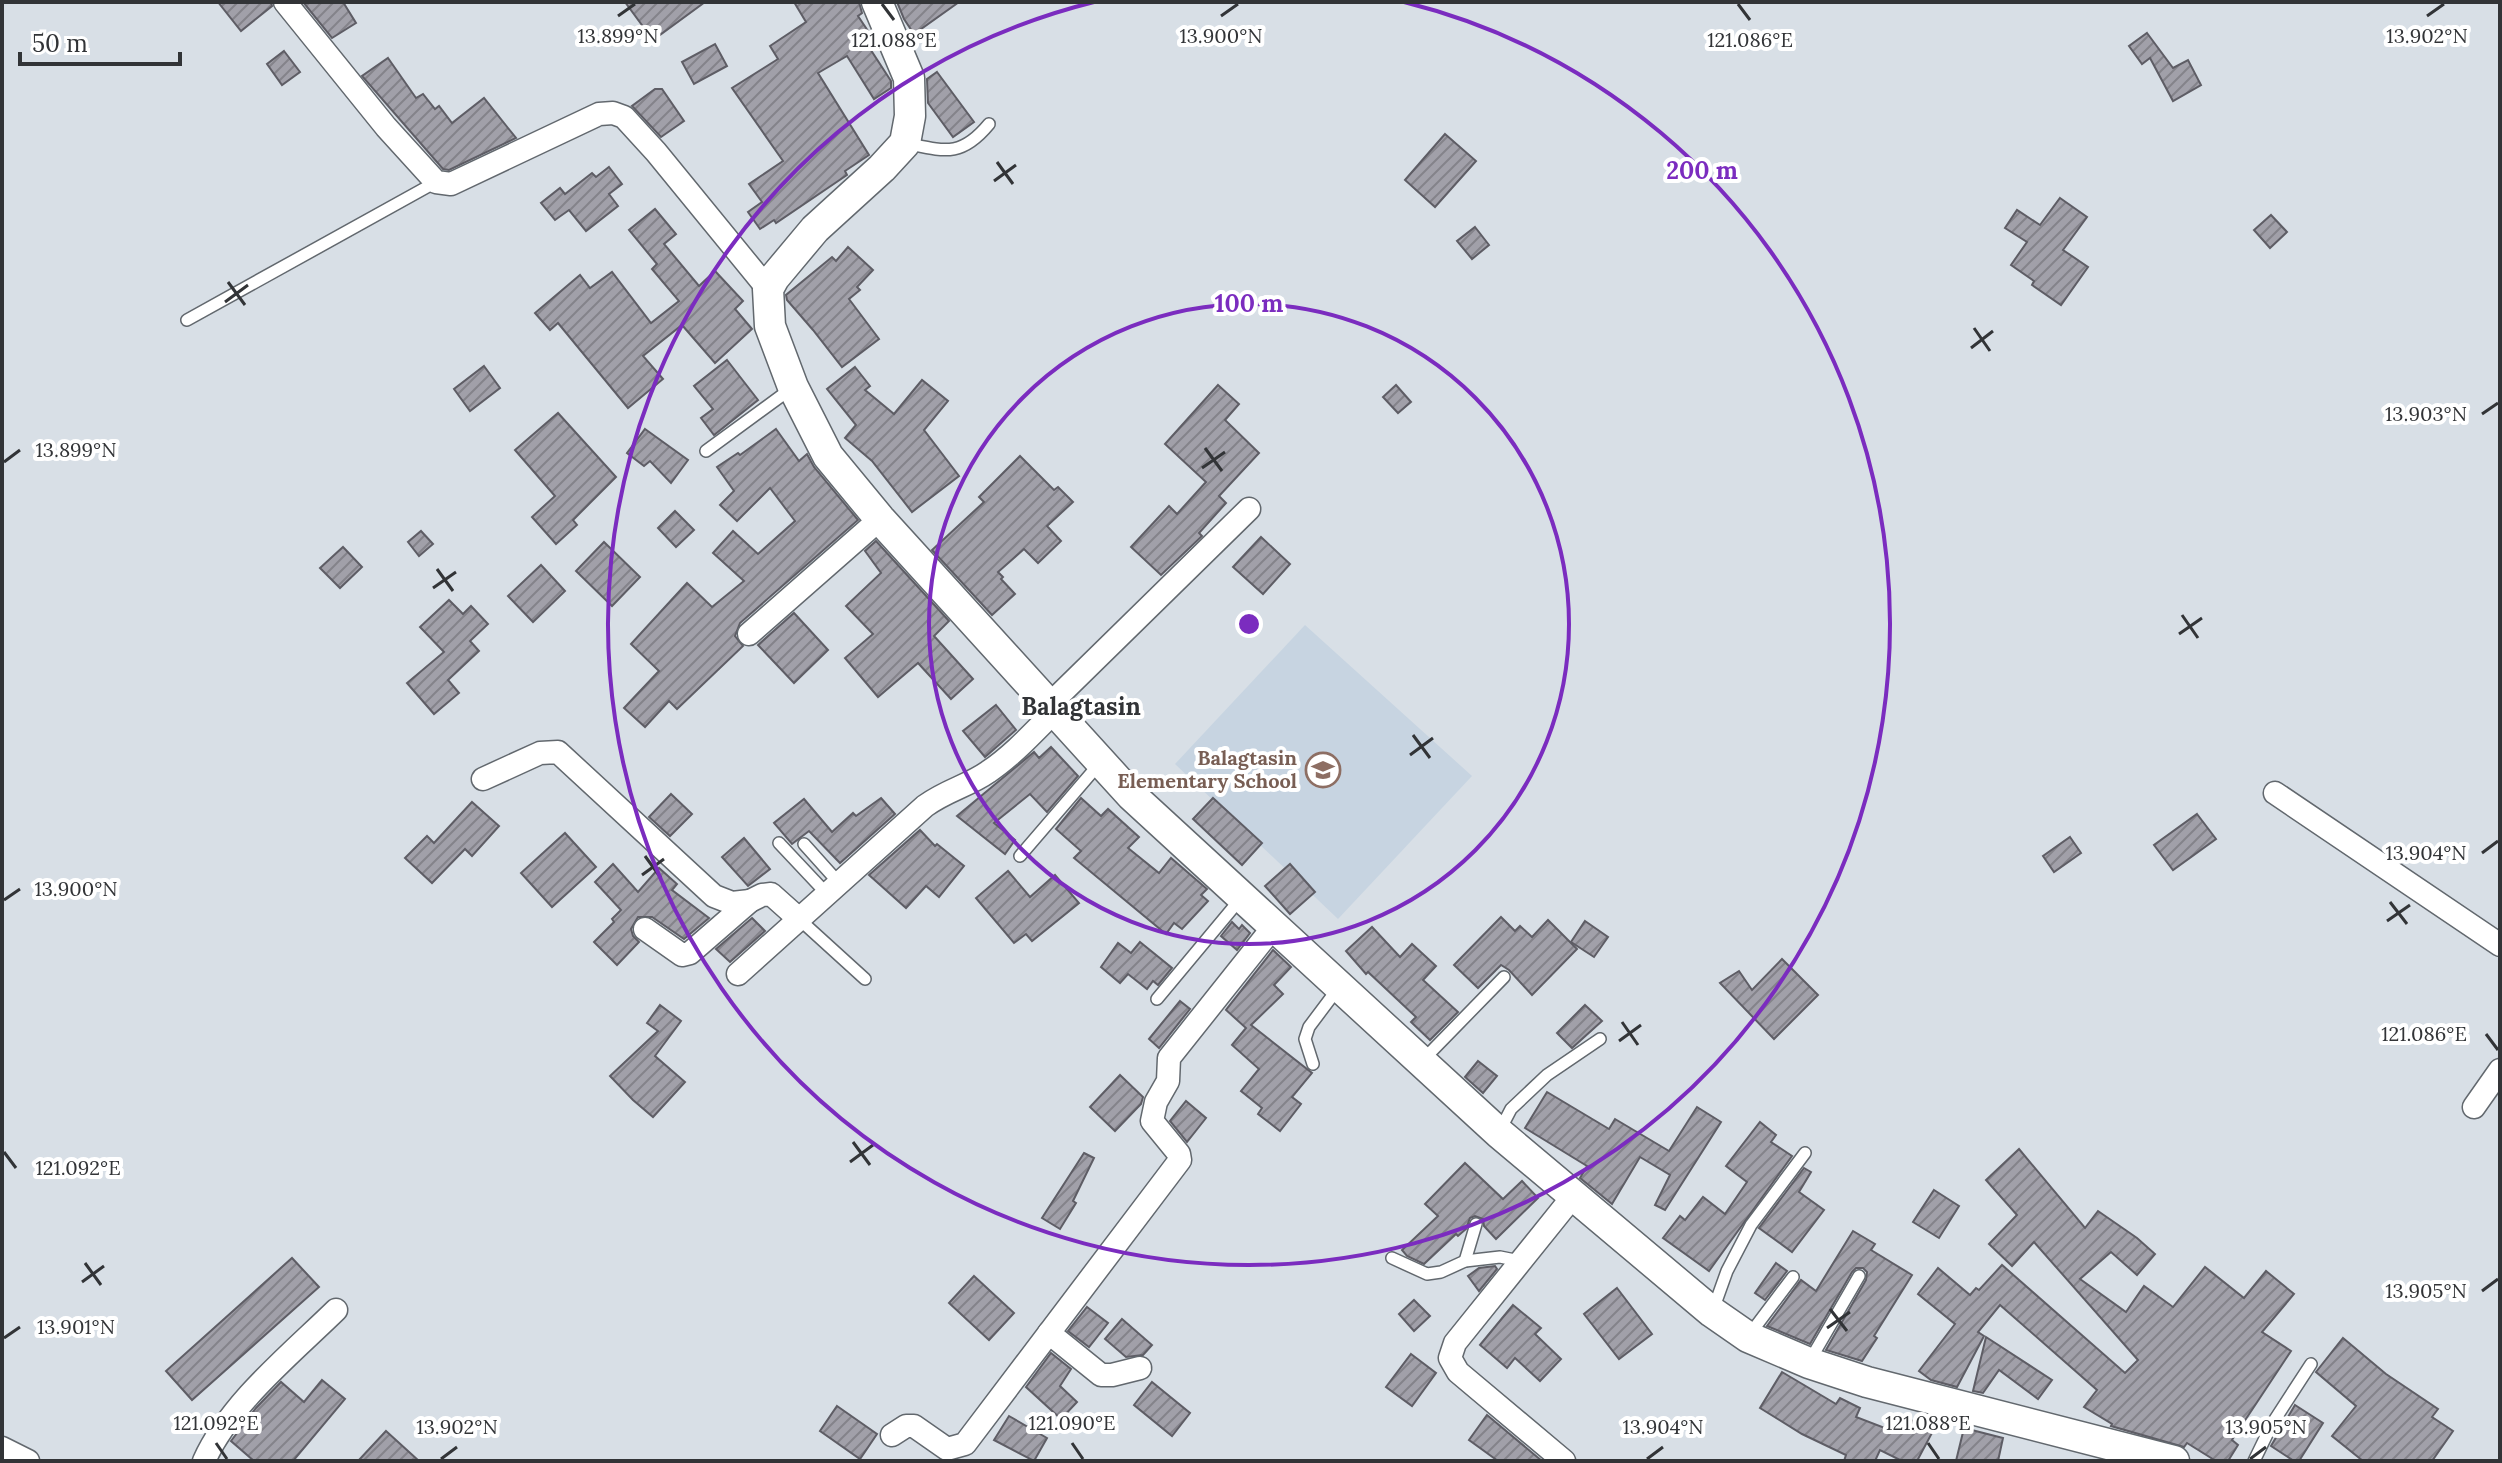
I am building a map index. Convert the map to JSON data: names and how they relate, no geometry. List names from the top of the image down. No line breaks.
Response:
{"districts":["Balagtasin"],"places":{"school or university":["Balagtasin Elementary School"]},"scale_bar":"50 m","coordinates":["13.899°N","13.900°N","13.902°N","121.088°E","121.086°E","13.903°N","13.904°N","121.092°E","13.905°N","13.901°N","121.090°E"],"rings":["200 m","100 m"]}
